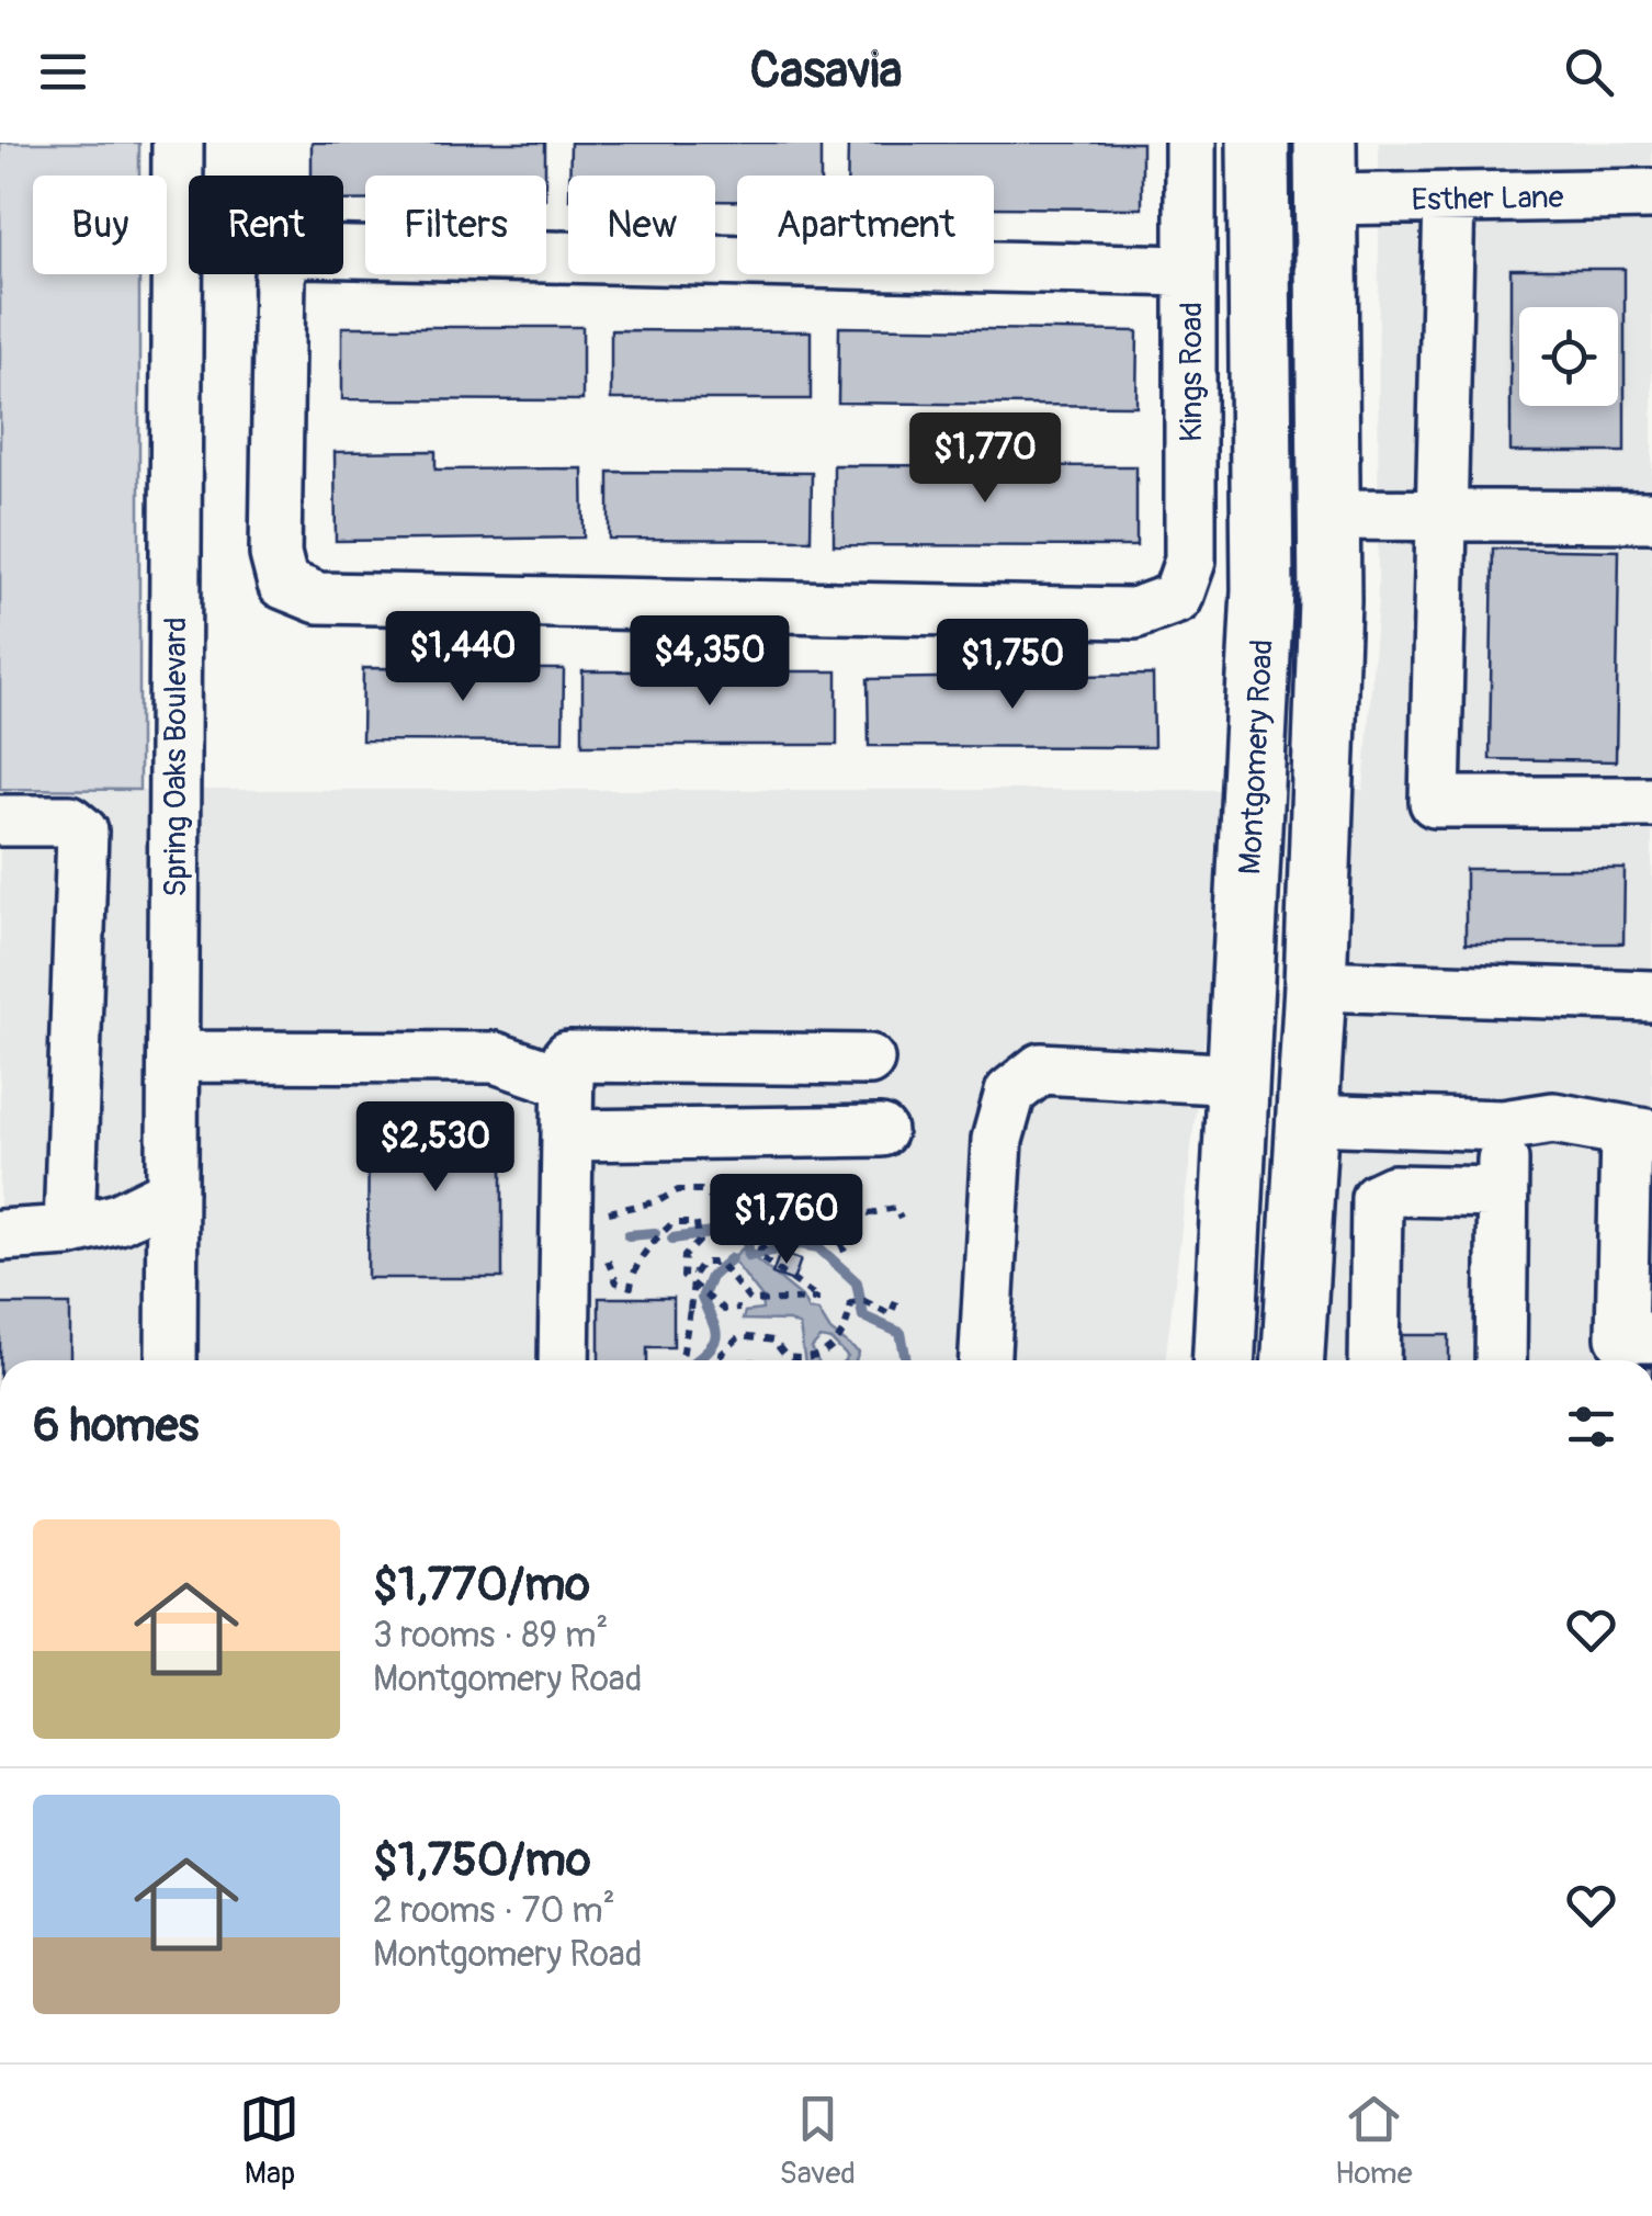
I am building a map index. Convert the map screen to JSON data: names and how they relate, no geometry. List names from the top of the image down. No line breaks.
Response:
{"streets":{"main road":["Montgomery Road"],"street":["Esther Lane","Kings Road","Spring Oaks Boulevard"]},"page":{"header":"Casavia","chip":["Buy","Rent","Filters","New","Apartment"],"price":["$1,770","$1,440","$4,350","$1,750","$2,530","$1,760"],"heading":"6 homes","list":[{"name":"$1,770/mo","note":"3 rooms · 89 m² · Montgomery Road"},{"name":"$1,750/mo","note":"2 rooms · 70 m² · Montgomery Road"}],"tabs":["Map","Saved","Home"]}}
